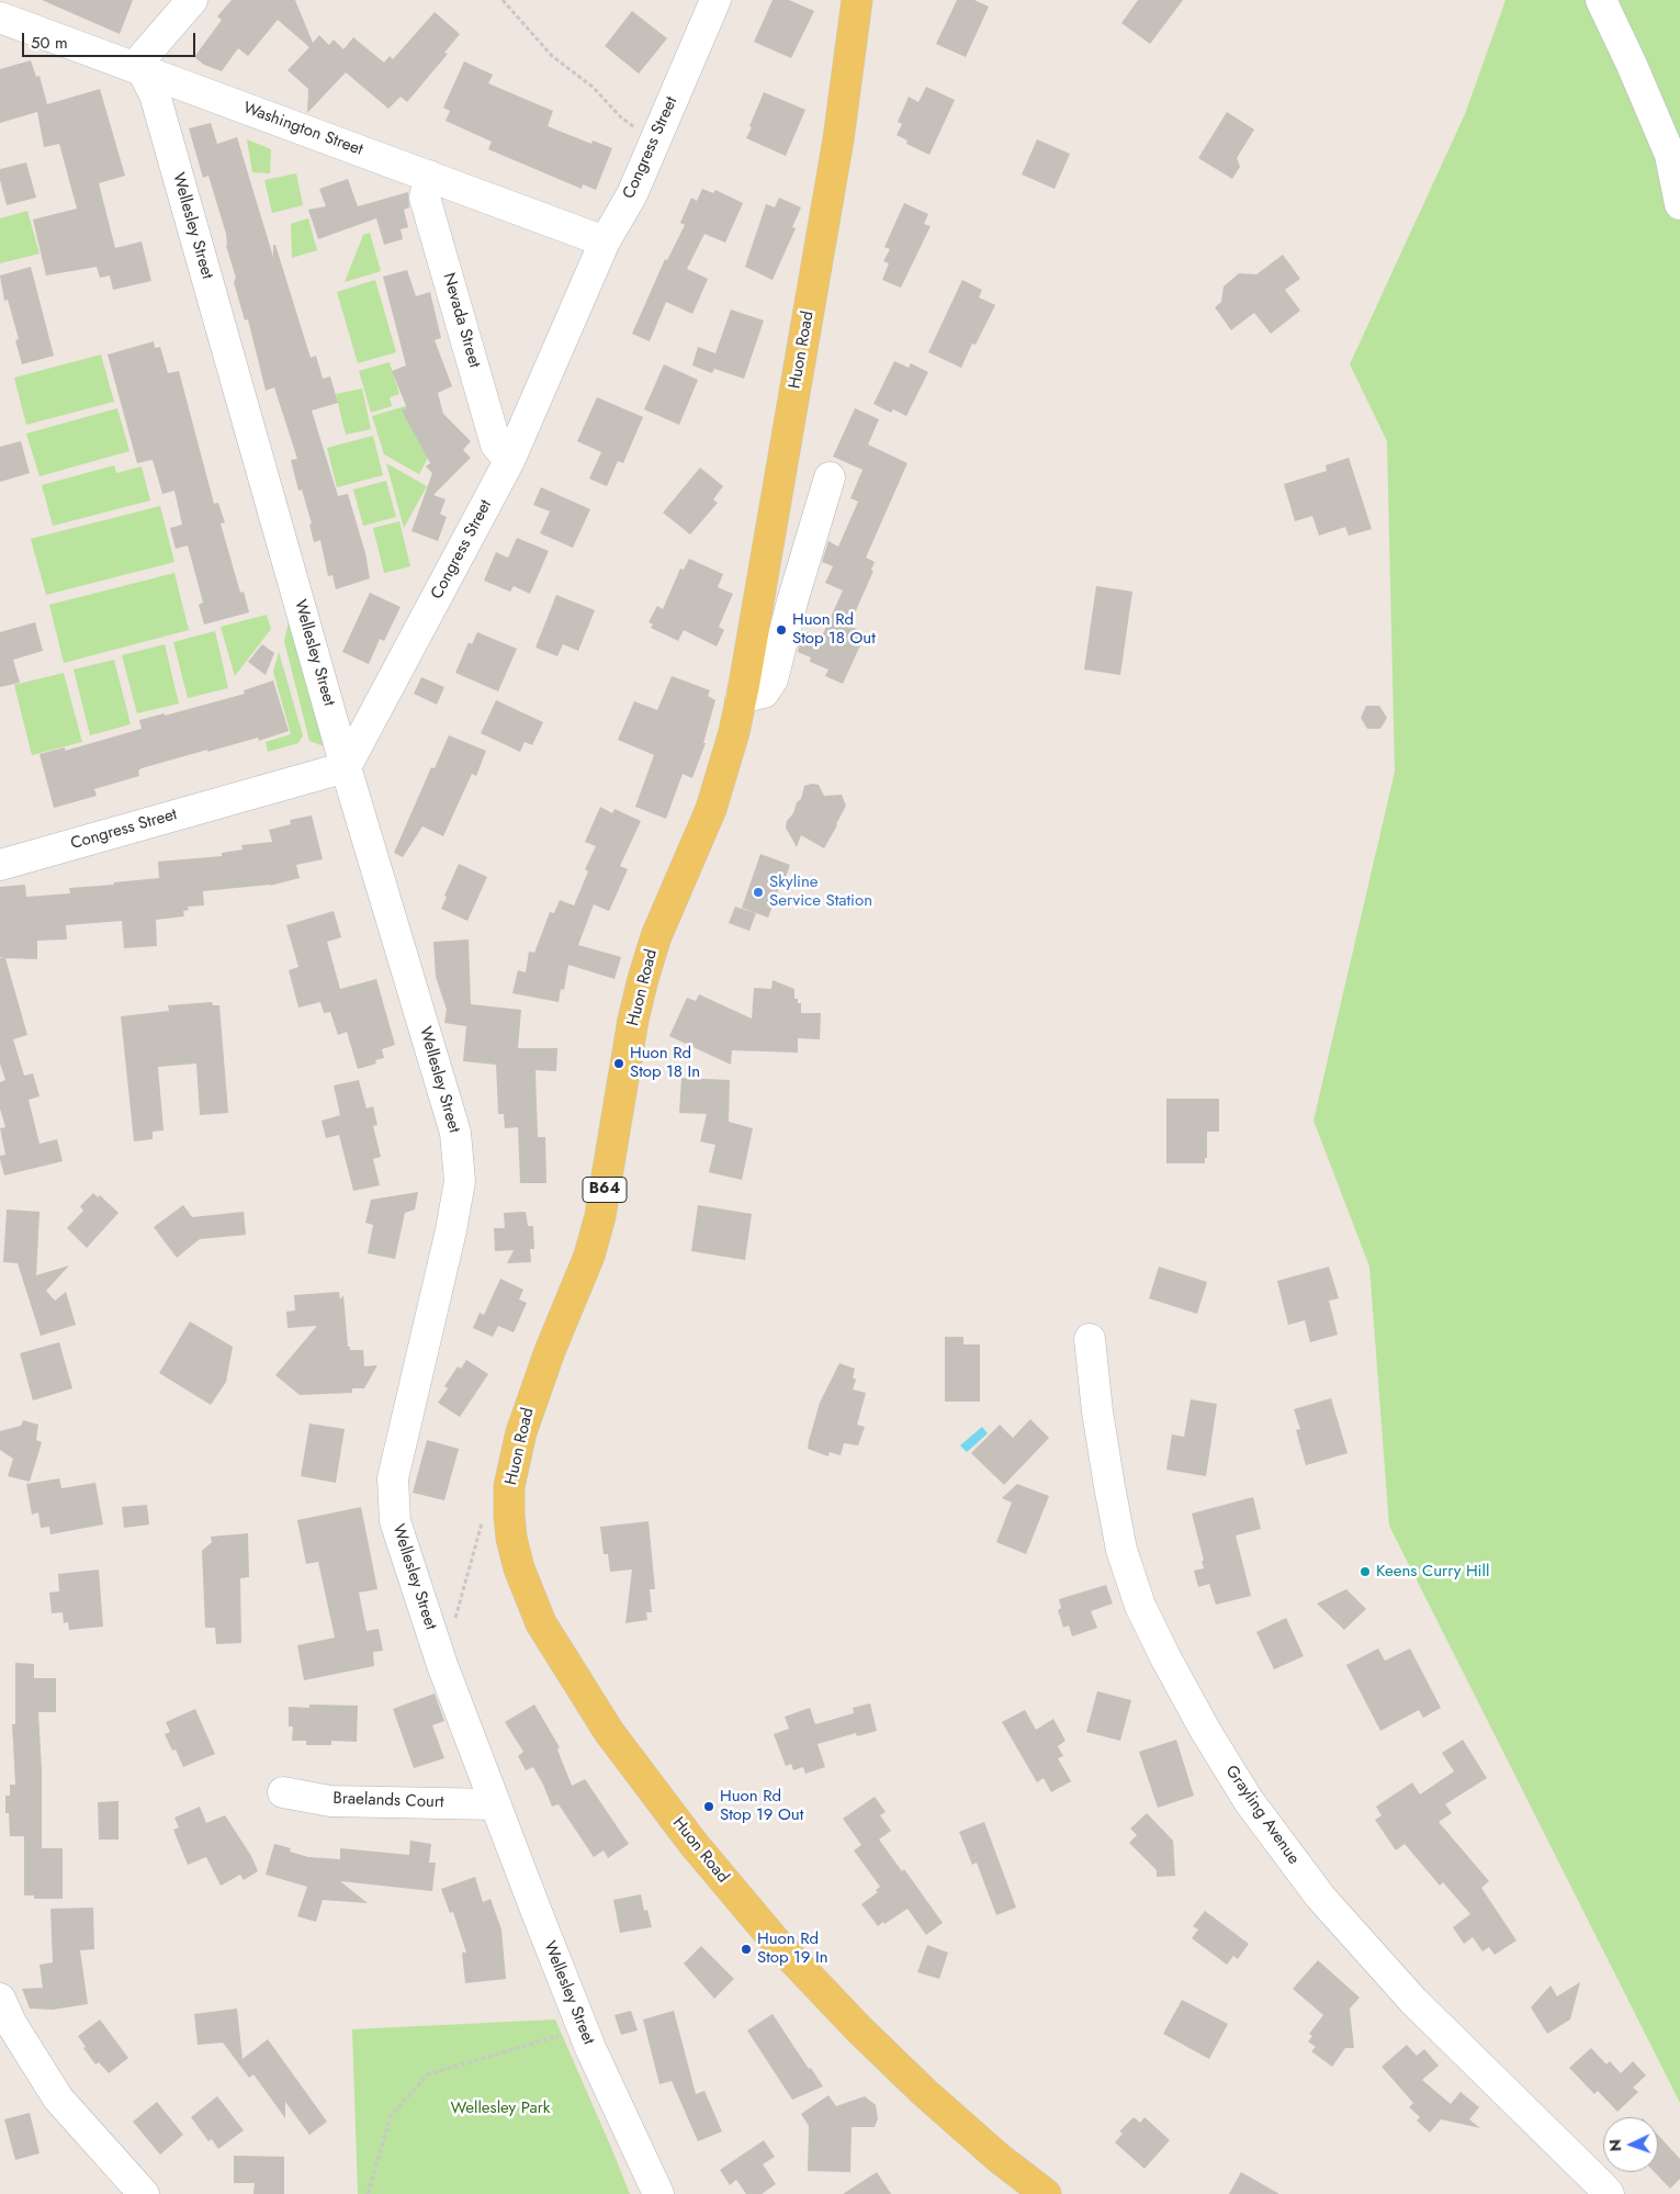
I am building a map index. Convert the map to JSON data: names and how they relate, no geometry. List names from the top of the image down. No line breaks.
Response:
{"streets":{"main road":["Huon Road","B64"],"street":["Washington Street","Congress Street","Wellesley Street","Nevada Street","Braelands Court","Grayling Avenue"]},"crossings":[["Washington Street","Congress Street"],["Washington Street","Wellesley Street"],["Washington Street","Nevada Street"],["Congress Street","Wellesley Street"],["Congress Street","Nevada Street"],["Wellesley Street","Braelands Court"]],"parks":["Wellesley Park"],"places":["Huon Rd Stop 18 Out","Skyline Service Station","Huon Rd Stop 18 In","Keens Curry Hill","Huon Rd Stop 19 Out","Huon Rd Stop 19 In"],"scale_bar":"50 m","north":"left"}
